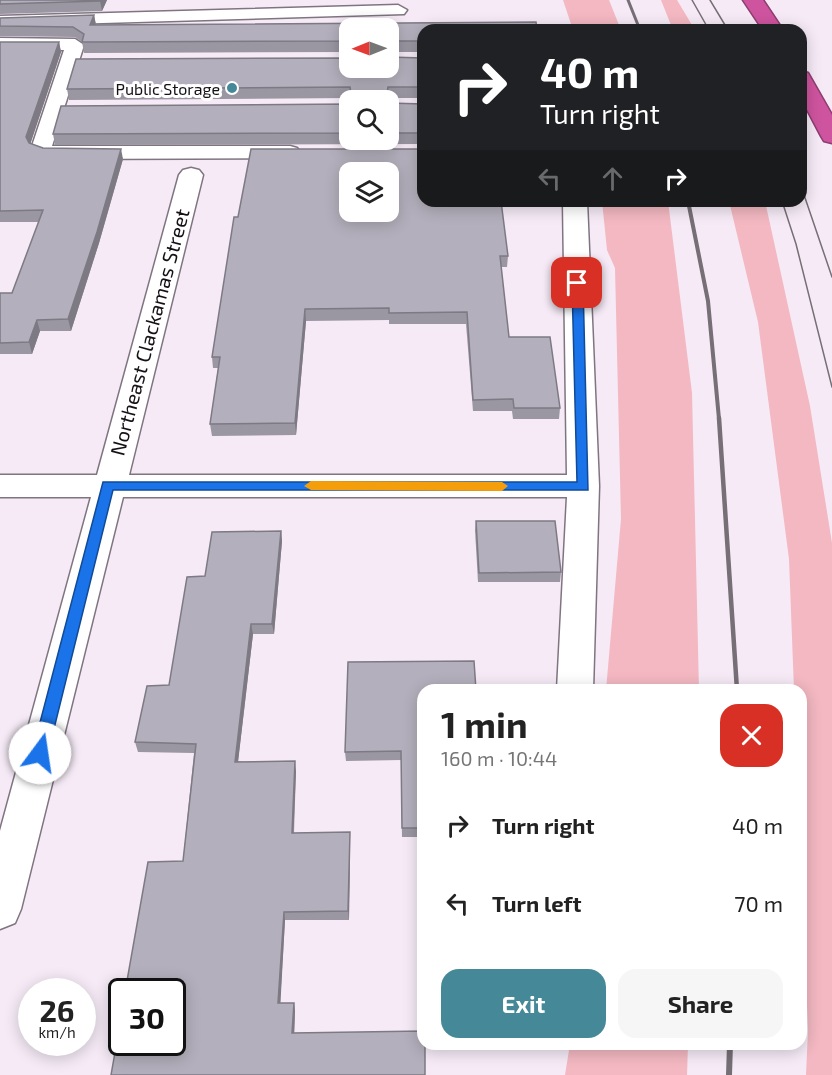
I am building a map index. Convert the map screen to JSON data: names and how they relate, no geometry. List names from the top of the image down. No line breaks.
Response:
{"streets":{"street":["Northeast Clackamas Street"]},"places":["Public Storage"],"north":"left","page":{"turn":["40 m","Turn right"],"heading":["1 min","160 m · 10:44"],"list":[{"name":"Turn right","value":"40 m"},{"name":"Turn left","value":"70 m"}],"buttons":["Exit","Share"],"speed":"26 km/h","limit":"30"}}
